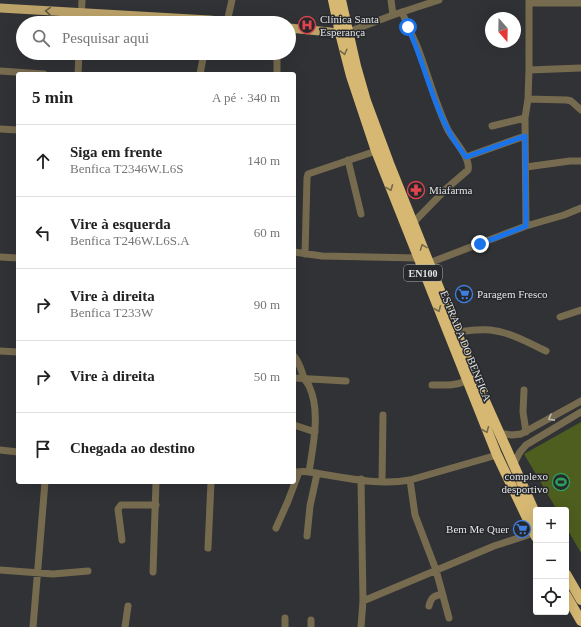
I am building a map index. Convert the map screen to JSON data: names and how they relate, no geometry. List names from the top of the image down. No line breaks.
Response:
{"streets":{"highway":["EN100","ESTRADA DO BENFICA"]},"places":{"hospital":["Clínica Santa Esperança"],"pharmacy":["Miafarma"],"supermarket":["Paragem Fresco","Bem Me Quer"],"sports":["complexo desportivo"]},"north":"bottom","page":{"search":"Pesquisar aqui","heading":["5 min","A pé · 340 m"],"list":[["Siga em frente","Benfica T2346W.L6S","140 m"],["Vire à esquerda","Benfica T246W.L6S.A","60 m"],["Vire à direita","Benfica T233W","90 m"],["Vire à direita","50 m"],"Chegada ao destino"],"map_buttons":["+","−"]}}
